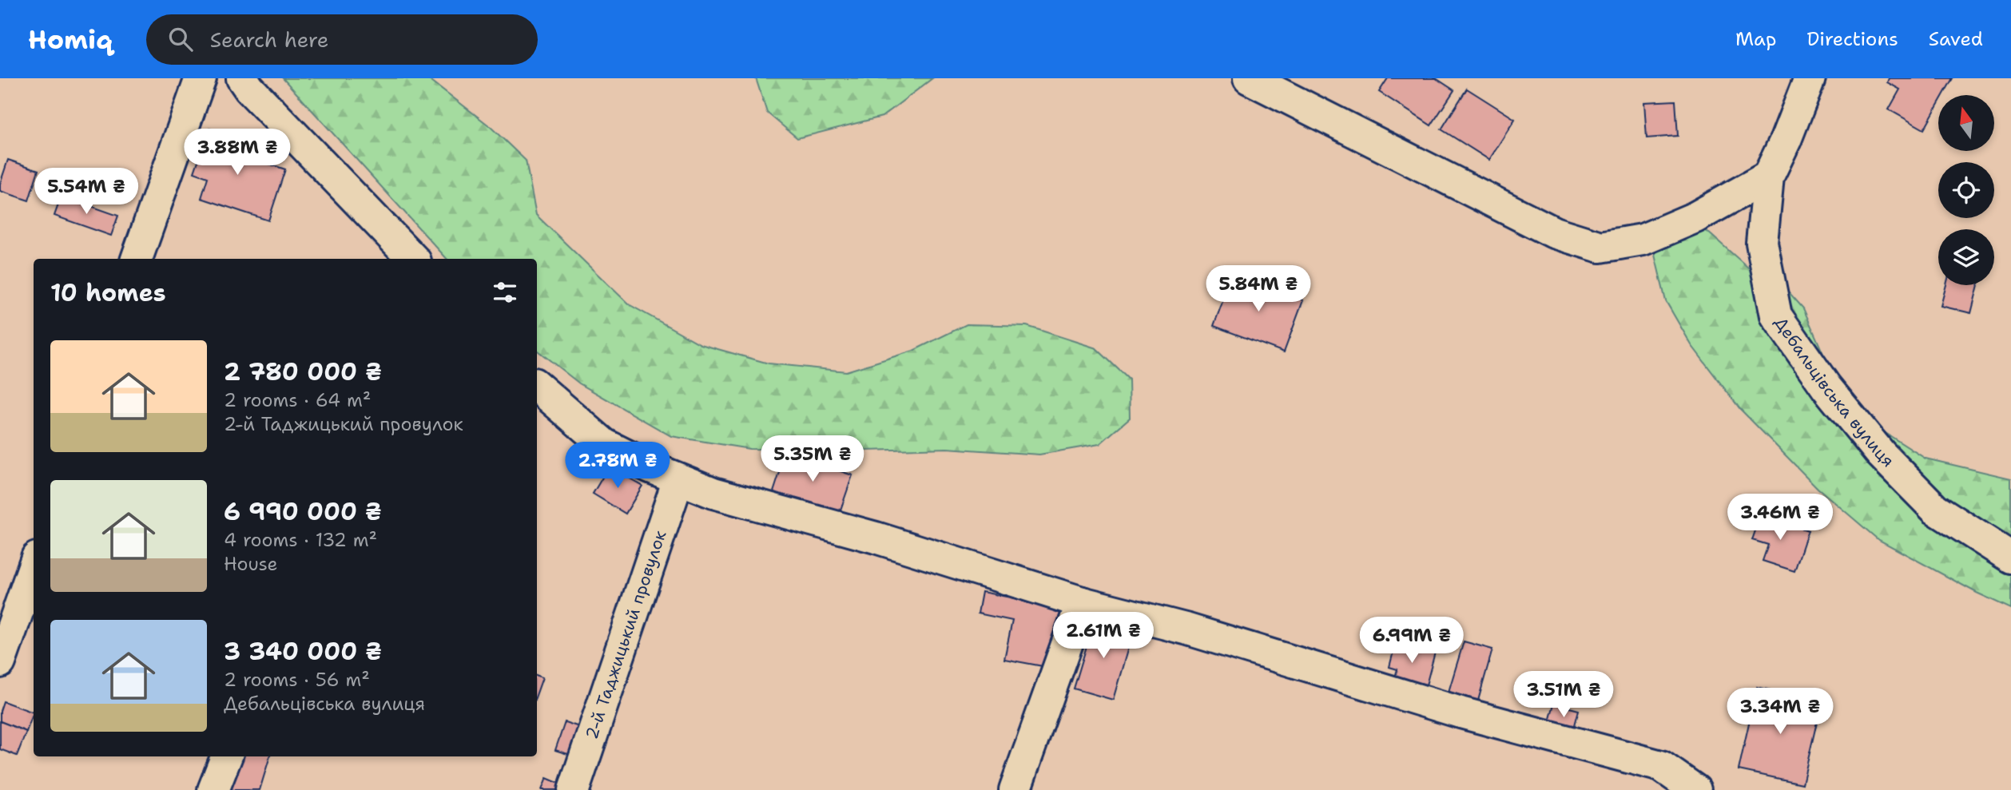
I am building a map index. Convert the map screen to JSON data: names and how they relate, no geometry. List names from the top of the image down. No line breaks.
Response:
{"streets":{"street":["Дебальцівська вулиця","2-й Таджицький провулок"]},"north":"top","page":{"header":"Homiq","search":"Search here","nav":["Map","Directions","Saved"],"price":["3.88M ₴","5.54M ₴","5.84M ₴","5.35M ₴","2.78M ₴","3.46M ₴","2.61M ₴","6.99M ₴","3.51M ₴","3.34M ₴"],"heading":"10 homes","list":[{"name":"2 780 000 ₴","note":"2 rooms · 64 m² · 2-й Таджицький провулок"},{"name":"6 990 000 ₴","note":"4 rooms · 132 m² · House"},{"name":"3 340 000 ₴","note":"2 rooms · 56 m² · Дебальцівська вулиця"}]}}
